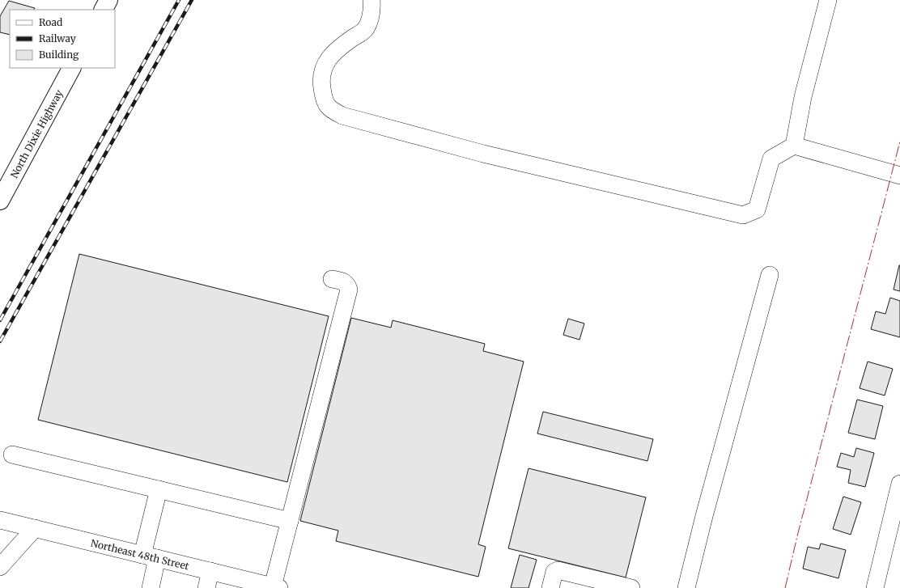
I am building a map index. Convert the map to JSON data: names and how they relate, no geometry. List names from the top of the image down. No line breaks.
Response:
{"streets":{"main road":["North Dixie Highway"],"street":["Northeast 48th Street"]},"legend":["Road","Railway","Building"]}
